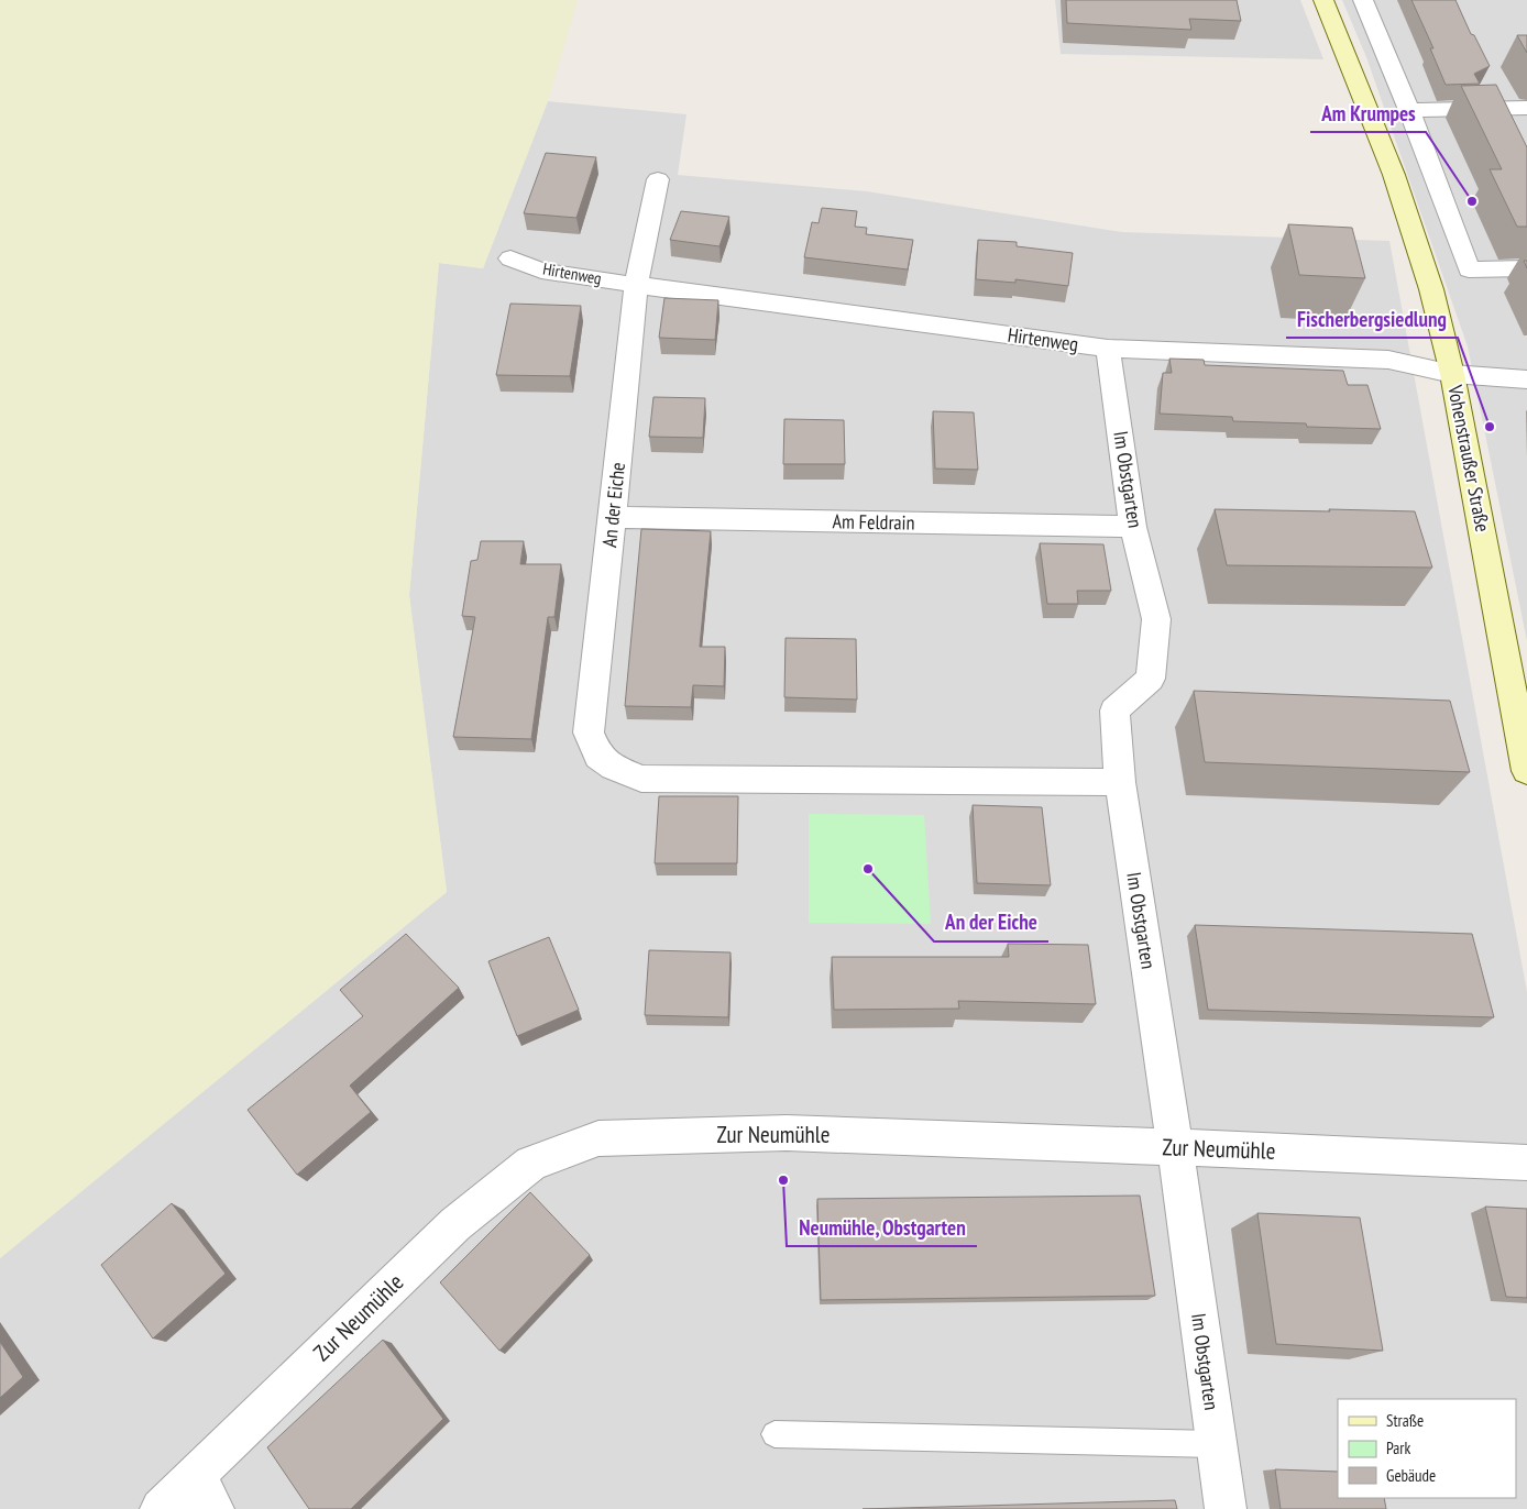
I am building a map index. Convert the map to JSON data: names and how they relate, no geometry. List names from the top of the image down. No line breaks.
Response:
{"streets":{"main road":["Vohenstraußer Straße"],"street":["Hirtenweg","Im Obstgarten","An der Eiche","Am Feldrain","Zur Neumühle"]},"crossings":[["Hirtenweg","Vohenstraußer Straße"],["Hirtenweg","Im Obstgarten"],["Hirtenweg","An der Eiche"],["Im Obstgarten","An der Eiche"],["Im Obstgarten","Am Feldrain"],["Im Obstgarten","Zur Neumühle"],["An der Eiche","Am Feldrain"]],"places":["Am Krumpes","Fischerbergsiedlung","An der Eiche","Neumühle, Obstgarten"],"legend":["Straße","Park","Gebäude"]}
